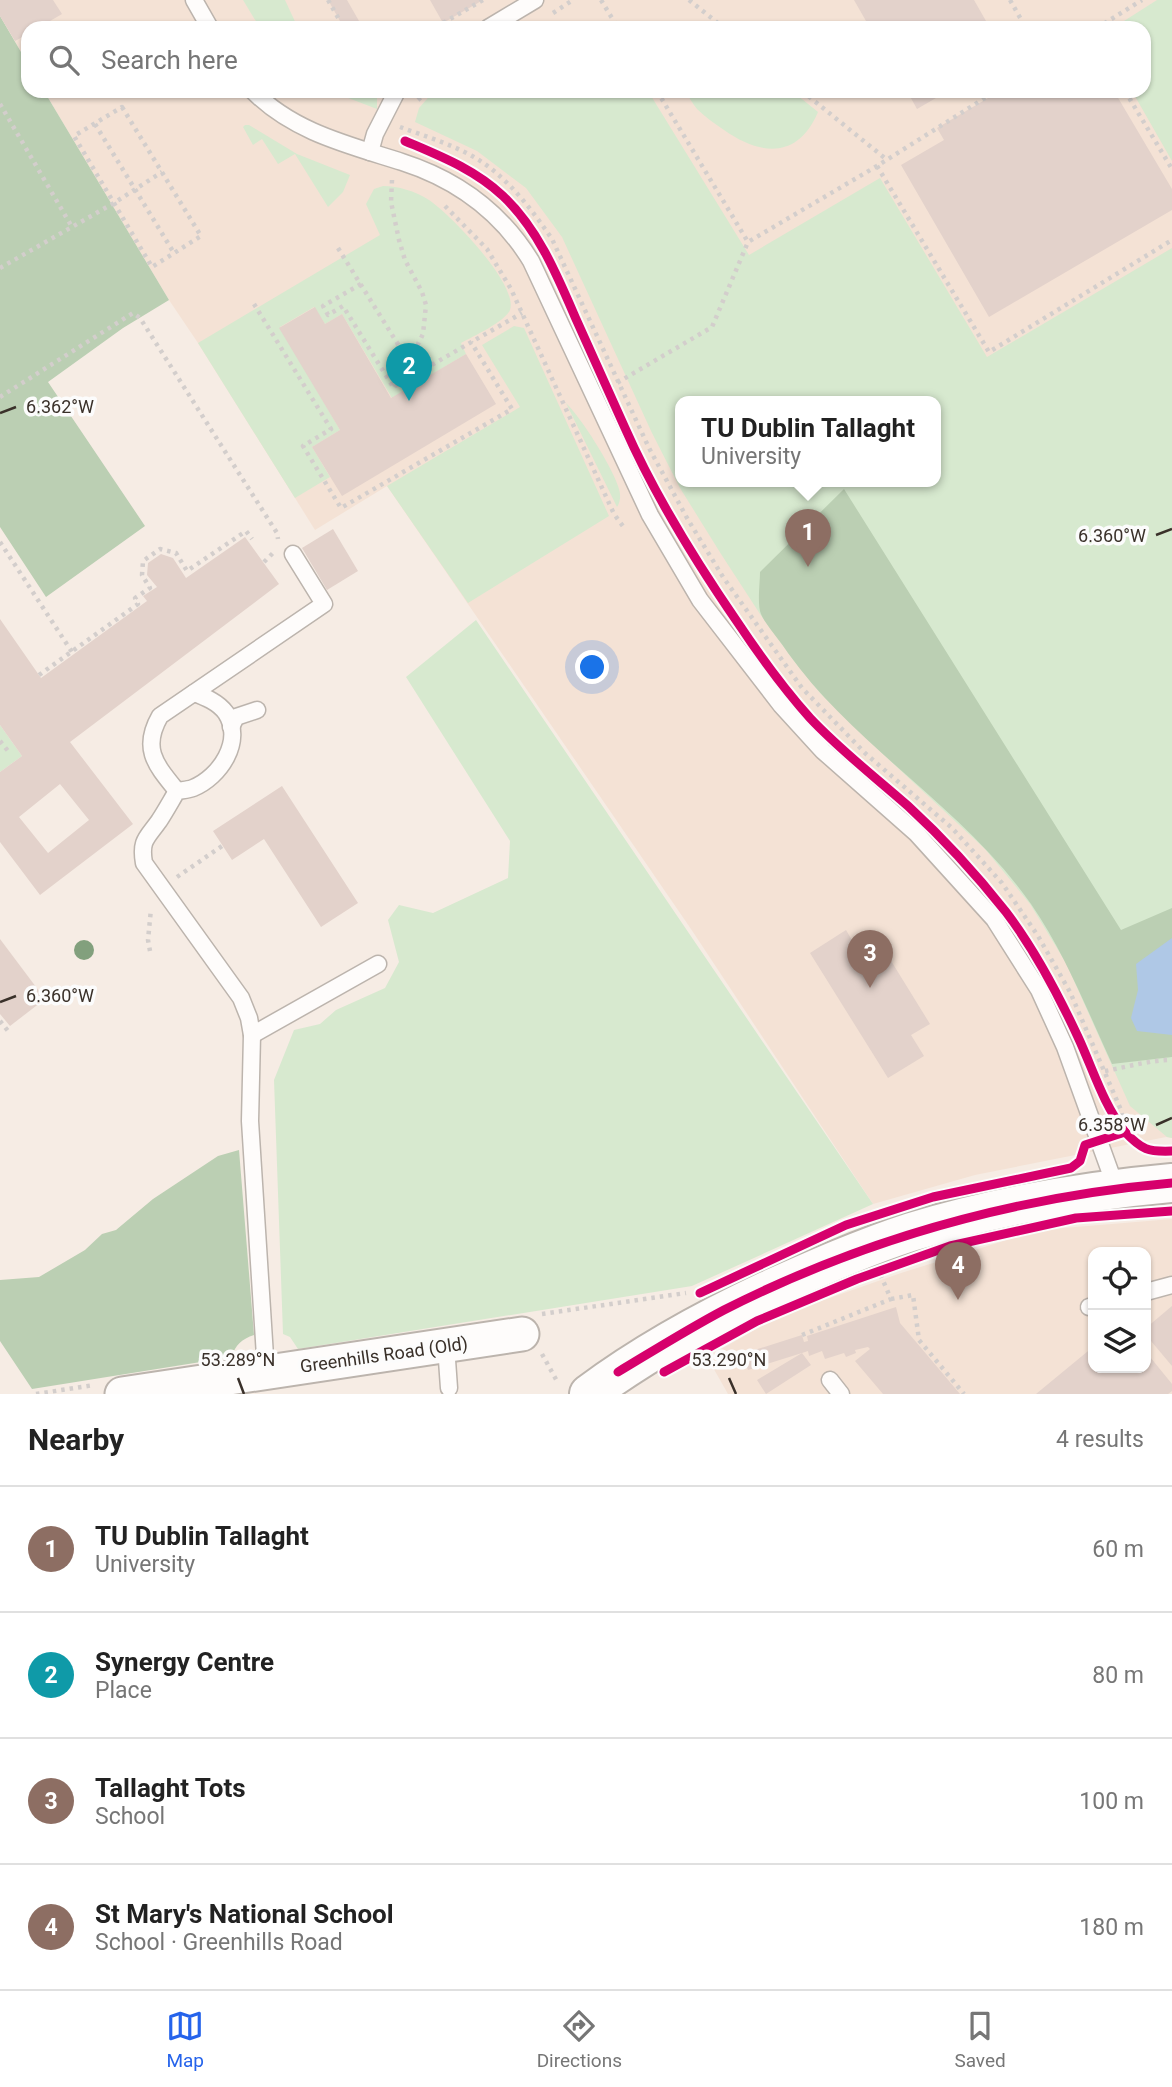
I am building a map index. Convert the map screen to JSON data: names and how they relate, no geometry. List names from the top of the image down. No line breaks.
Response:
{"streets":{"street":["Greenhills Road (Old)"]},"page":{"search":"Search here","pins":["2","1","3","4"],"popup":["TU Dublin Tallaght","University"],"heading":["Nearby","4 results"],"list":[{"mark":"1","name":"TU Dublin Tallaght","note":"University","value":"60 m"},{"mark":"2","name":"Synergy Centre","note":"Place","value":"80 m"},{"mark":"3","name":"Tallaght Tots","note":"School","value":"100 m"},{"mark":"4","name":"St Mary's National School","note":"School · Greenhills Road","value":"180 m"}],"nav":["Map","Directions","Saved"]},"coordinates":["6.362°W","6.360°W","6.358°W","53.289°N","53.290°N"]}
